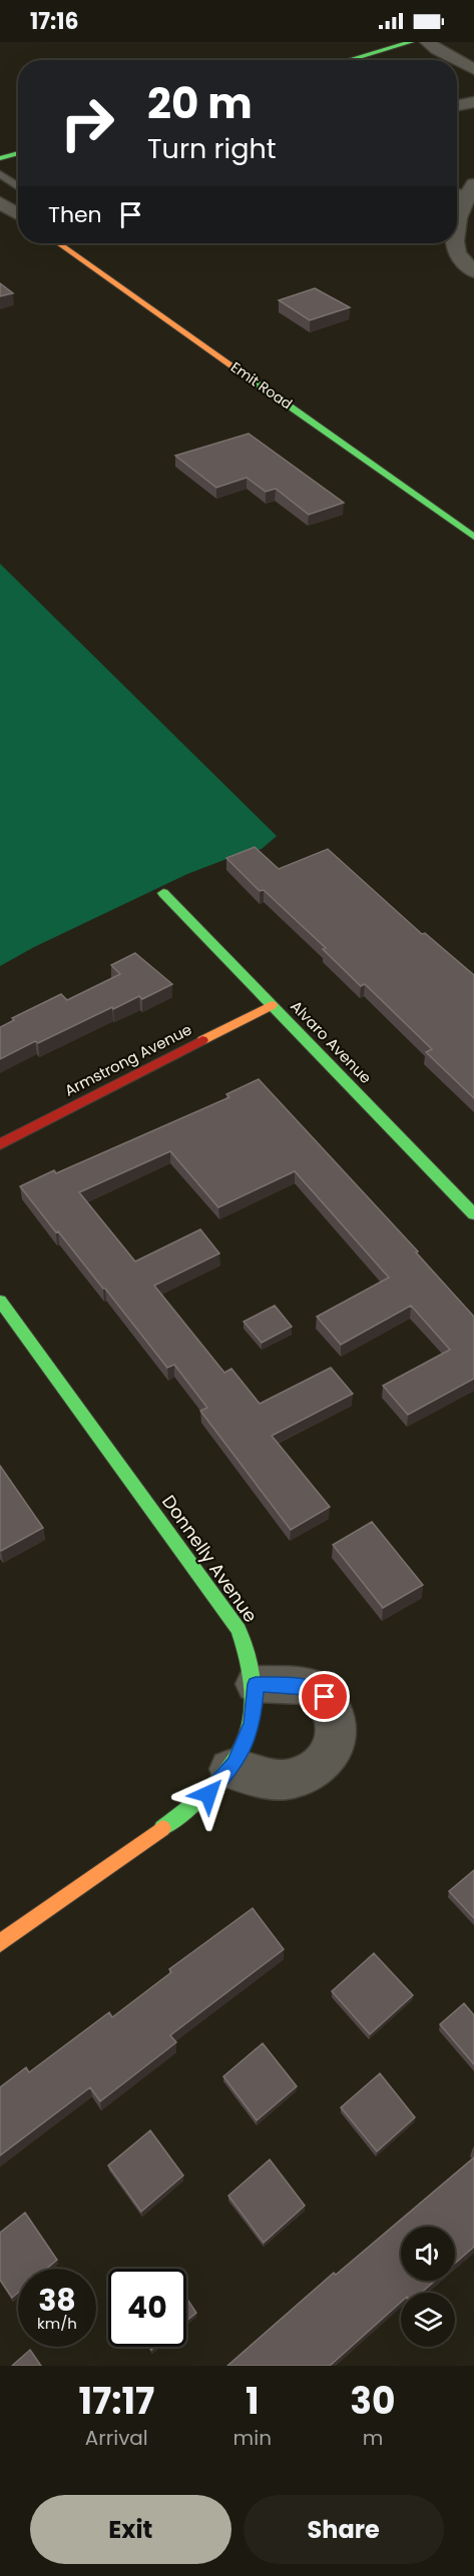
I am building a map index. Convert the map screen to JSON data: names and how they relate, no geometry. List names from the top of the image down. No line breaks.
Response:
{"streets":{"street":["Emit Road","Alvaro Avenue","Armstrong Avenue","Donnelly Avenue"]},"crossings":[["Alvaro Avenue","Armstrong Avenue"]],"page":{"status":"17:16","turn":["20 m","Turn right"],"then":"Then","speed":"38 km/h","limit":"40","eta":["17:17","Arrival","1","min","30","m"],"buttons":["Exit","Share"]}}
